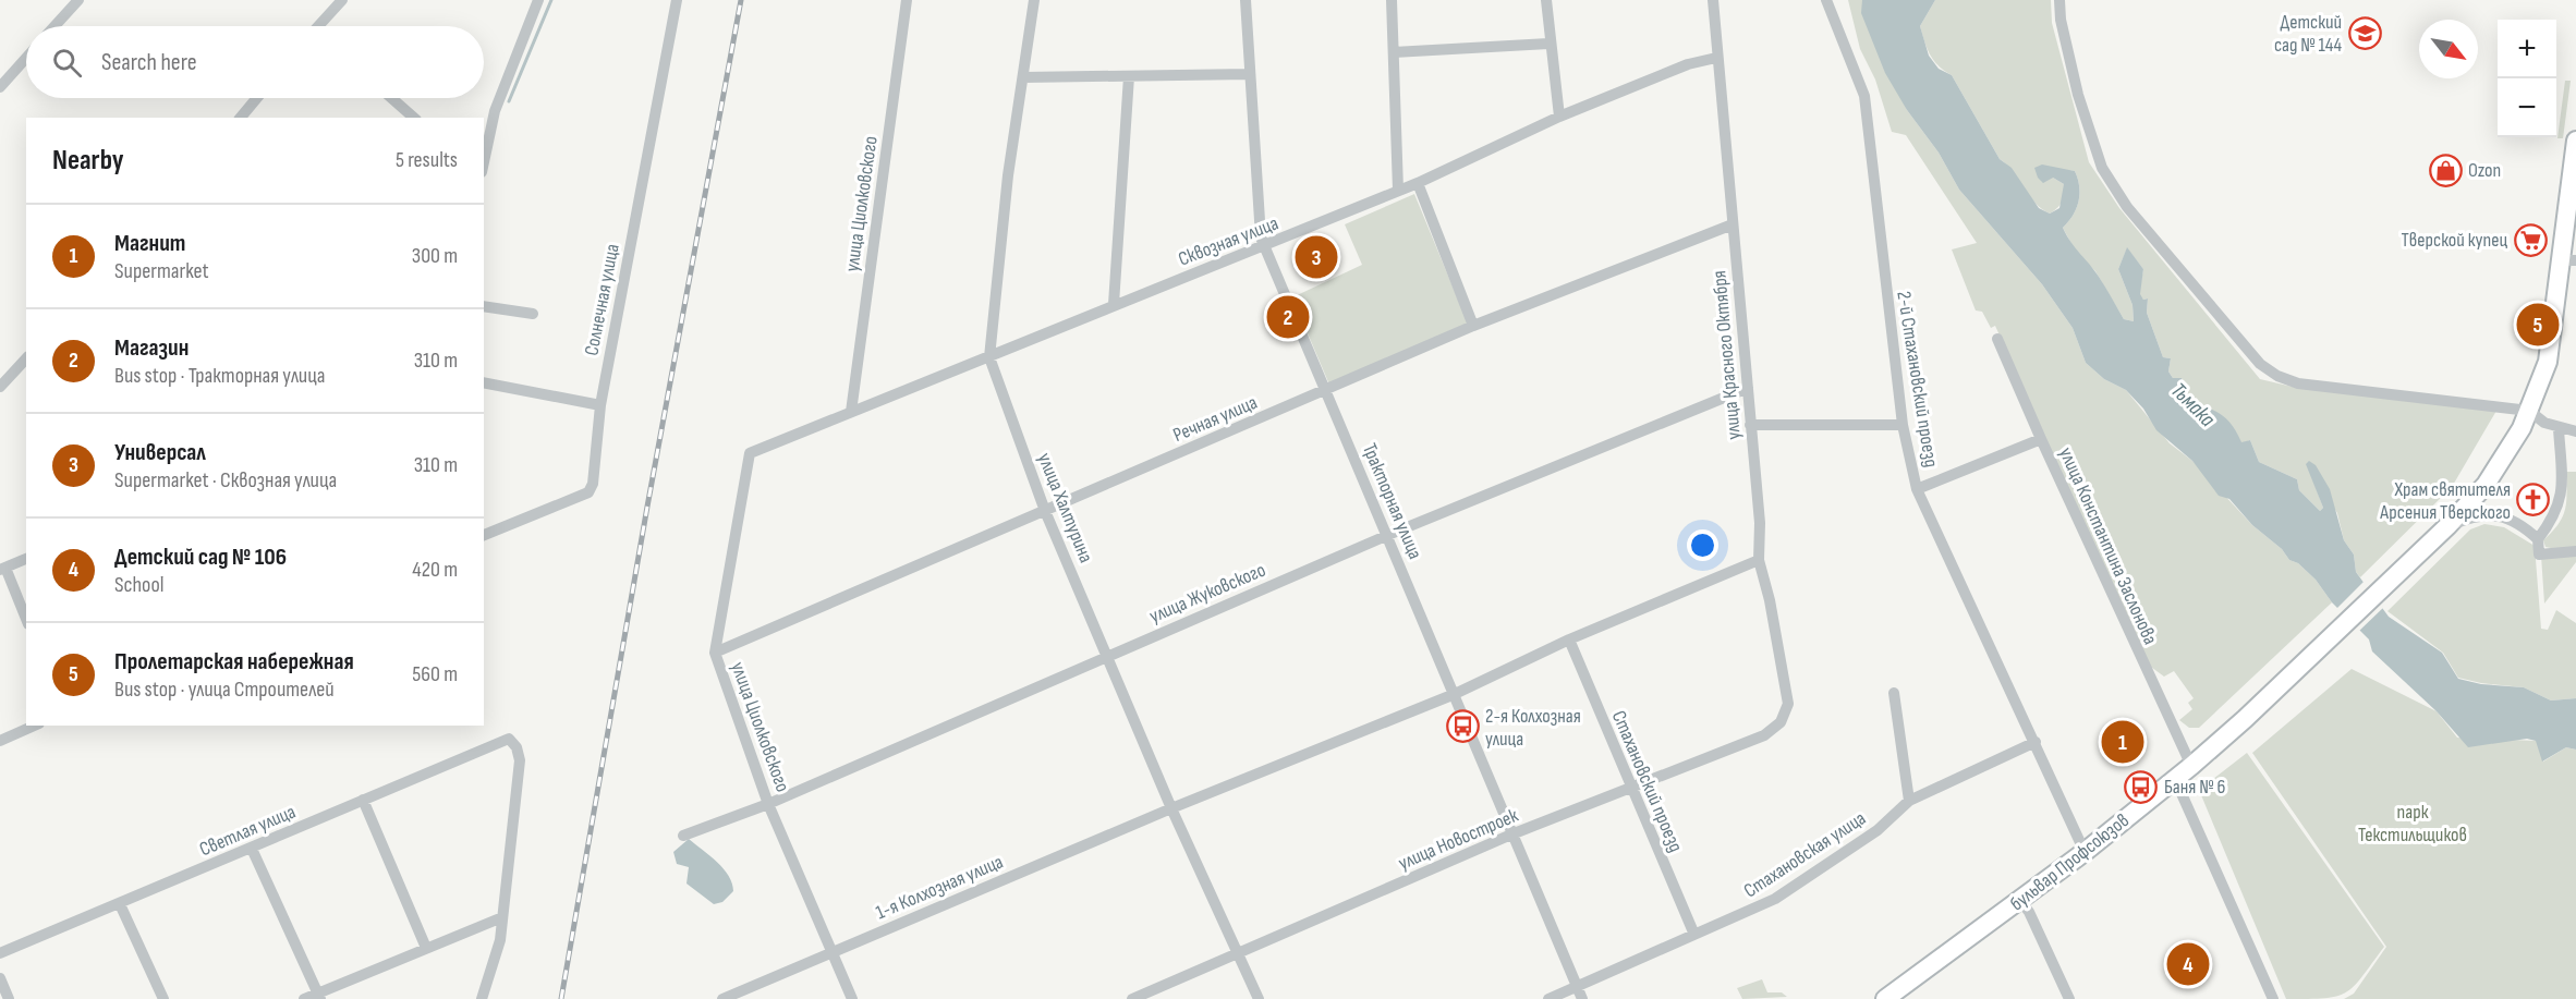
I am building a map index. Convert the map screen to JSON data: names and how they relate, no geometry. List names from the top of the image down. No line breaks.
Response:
{"streets":{"main road":["бульвар Профсоюзов"],"street":["улица Циолковского","Сквозная улица","Солнечная улица","улица Красного Октября","2-й Стахановский проезд","Речная улица","Тракторная улица","улица Халтурина","улица Константина Заслонова","улица Жуковского","Стахановский проезд","Светлая улица","улица Новостроек","Стахановская улица","1-я Колхозная улица"]},"crossings":[["улица Циолковского","Сквозная улица"],["улица Циолковского","Речная улица"],["улица Циолковского","улица Жуковского"],["улица Циолковского","1-я Колхозная улица"],["Сквозная улица","улица Красного Октября"],["Сквозная улица","Тракторная улица"],["Сквозная улица","улица Халтурина"],["улица Красного Октября","Речная улица"],["улица Красного Октября","улица Жуковского"],["улица Красного Октября","улица Новостроек"],["2-й Стахановский проезд","Стахановская улица"],["2-й Стахановский проезд","бульвар Профсоюзов"],["Речная улица","Тракторная улица"],["Речная улица","улица Халтурина"],["Тракторная улица","улица Жуковского"],["Тракторная улица","улица Новостроек"],["Тракторная улица","Стахановская улица"],["улица Халтурина","улица Жуковского"],["улица Халтурина","улица Новостроек"],["улица Халтурина","1-я Колхозная улица"],["улица Константина Заслонова","бульвар Профсоюзов"],["Стахановский проезд","улица Новостроек"],["Стахановский проезд","Стахановская улица"]],"water":["Тьмака"],"parks":["парк Текстильщиков"],"places":{"school or university":["Детский сад № 144"],"shop":["Ozon"],"supermarket":["Тверской купец"],"church":["Храм святителя Арсения Тверского"],"bus stop":["2-я Колхозная улица","Баня № 6"]},"north":"bottom right","page":{"map_buttons":["+","−"],"search":"Search here","heading":["Nearby","5 results"],"list":[{"mark":"1","name":"Магнит","note":"Supermarket","value":"300 m"},{"mark":"2","name":"Магазин","note":"Bus stop · Тракторная улица","value":"310 m"},{"mark":"3","name":"Универсал","note":"Supermarket · Сквозная улица","value":"310 m"},{"mark":"4","name":"Детский сад № 106","note":"School","value":"420 m"},{"mark":"5","name":"Пролетарская набережная","note":"Bus stop · улица Строителей","value":"560 m"}],"pins":["3","2","5","1","4"]}}
